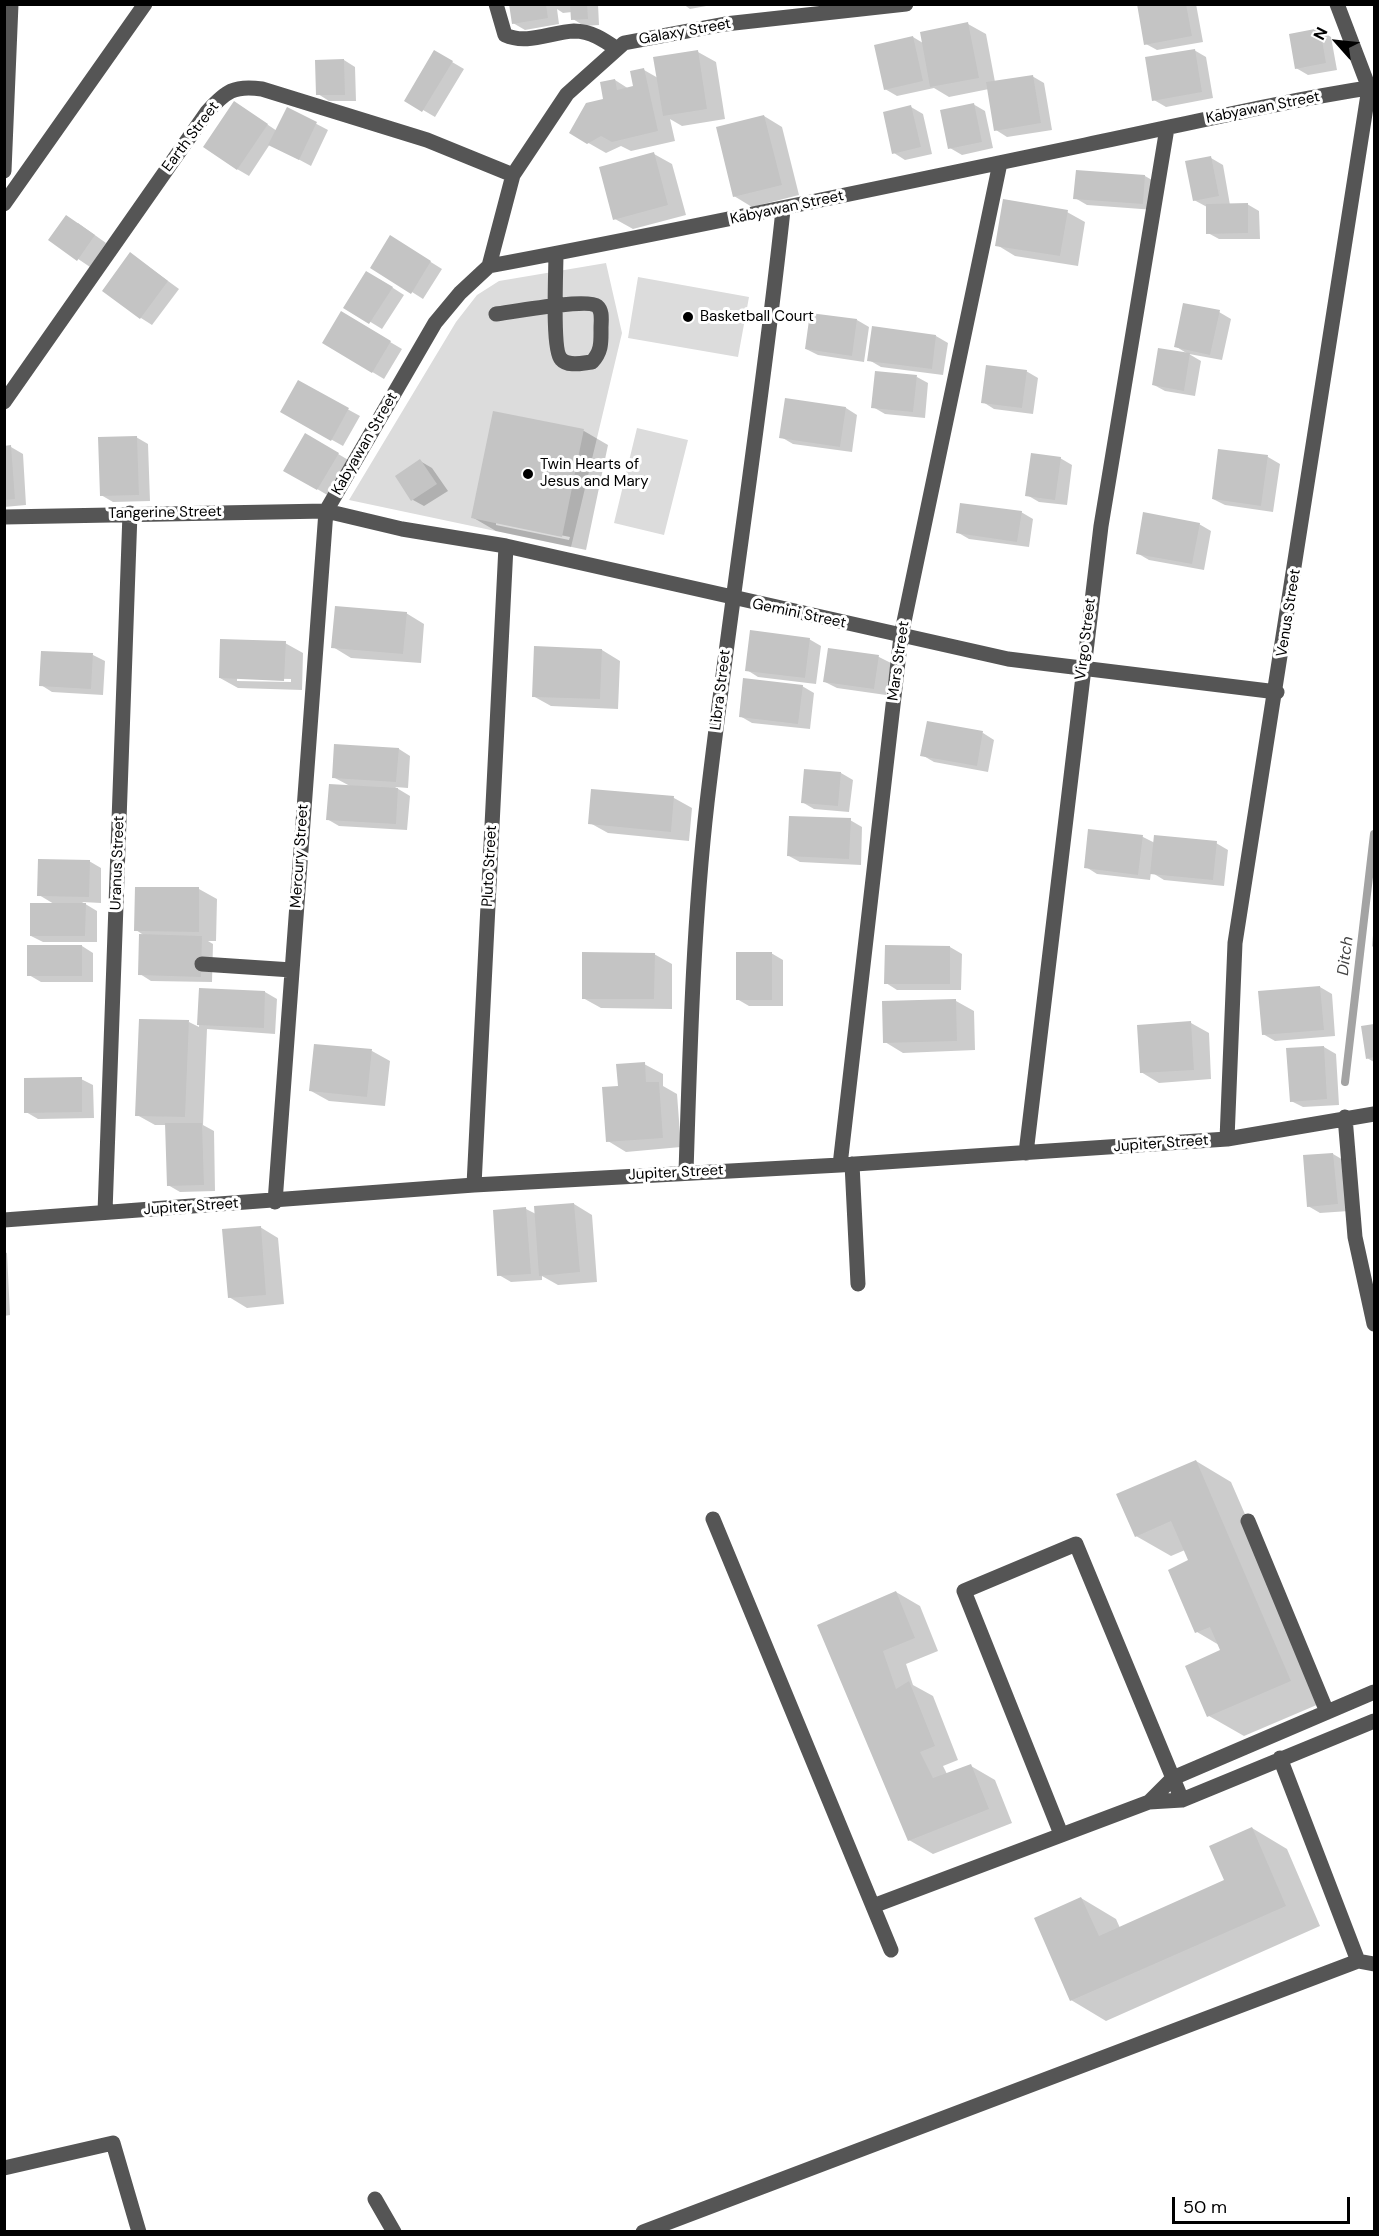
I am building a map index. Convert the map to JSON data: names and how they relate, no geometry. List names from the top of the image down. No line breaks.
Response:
{"streets":{"street":["Galaxy Street","Kabyawan Street","Earth Street","Tangerine Street","Venus Street","Gemini Street","Virgo Street","Mars Street","Libra Street","Mercury Street","Uranus Street","Pluto Street","Jupiter Street"]},"crossings":[["Galaxy Street","Kabyawan Street"],["Galaxy Street","Earth Street"],["Kabyawan Street","Tangerine Street"],["Kabyawan Street","Venus Street"],["Kabyawan Street","Gemini Street"],["Kabyawan Street","Virgo Street"],["Kabyawan Street","Mars Street"],["Kabyawan Street","Libra Street"],["Kabyawan Street","Mercury Street"],["Tangerine Street","Gemini Street"],["Tangerine Street","Mercury Street"],["Tangerine Street","Uranus Street"],["Venus Street","Gemini Street"],["Venus Street","Jupiter Street"],["Gemini Street","Virgo Street"],["Gemini Street","Mars Street"],["Gemini Street","Libra Street"],["Gemini Street","Mercury Street"],["Gemini Street","Pluto Street"],["Virgo Street","Jupiter Street"],["Mars Street","Jupiter Street"],["Libra Street","Jupiter Street"],["Mercury Street","Jupiter Street"],["Uranus Street","Jupiter Street"],["Pluto Street","Jupiter Street"]],"water":["Ditch"],"places":["Basketball Court","Twin Hearts of Jesus and Mary"],"scale_bar":"50 m","north":"top left"}
